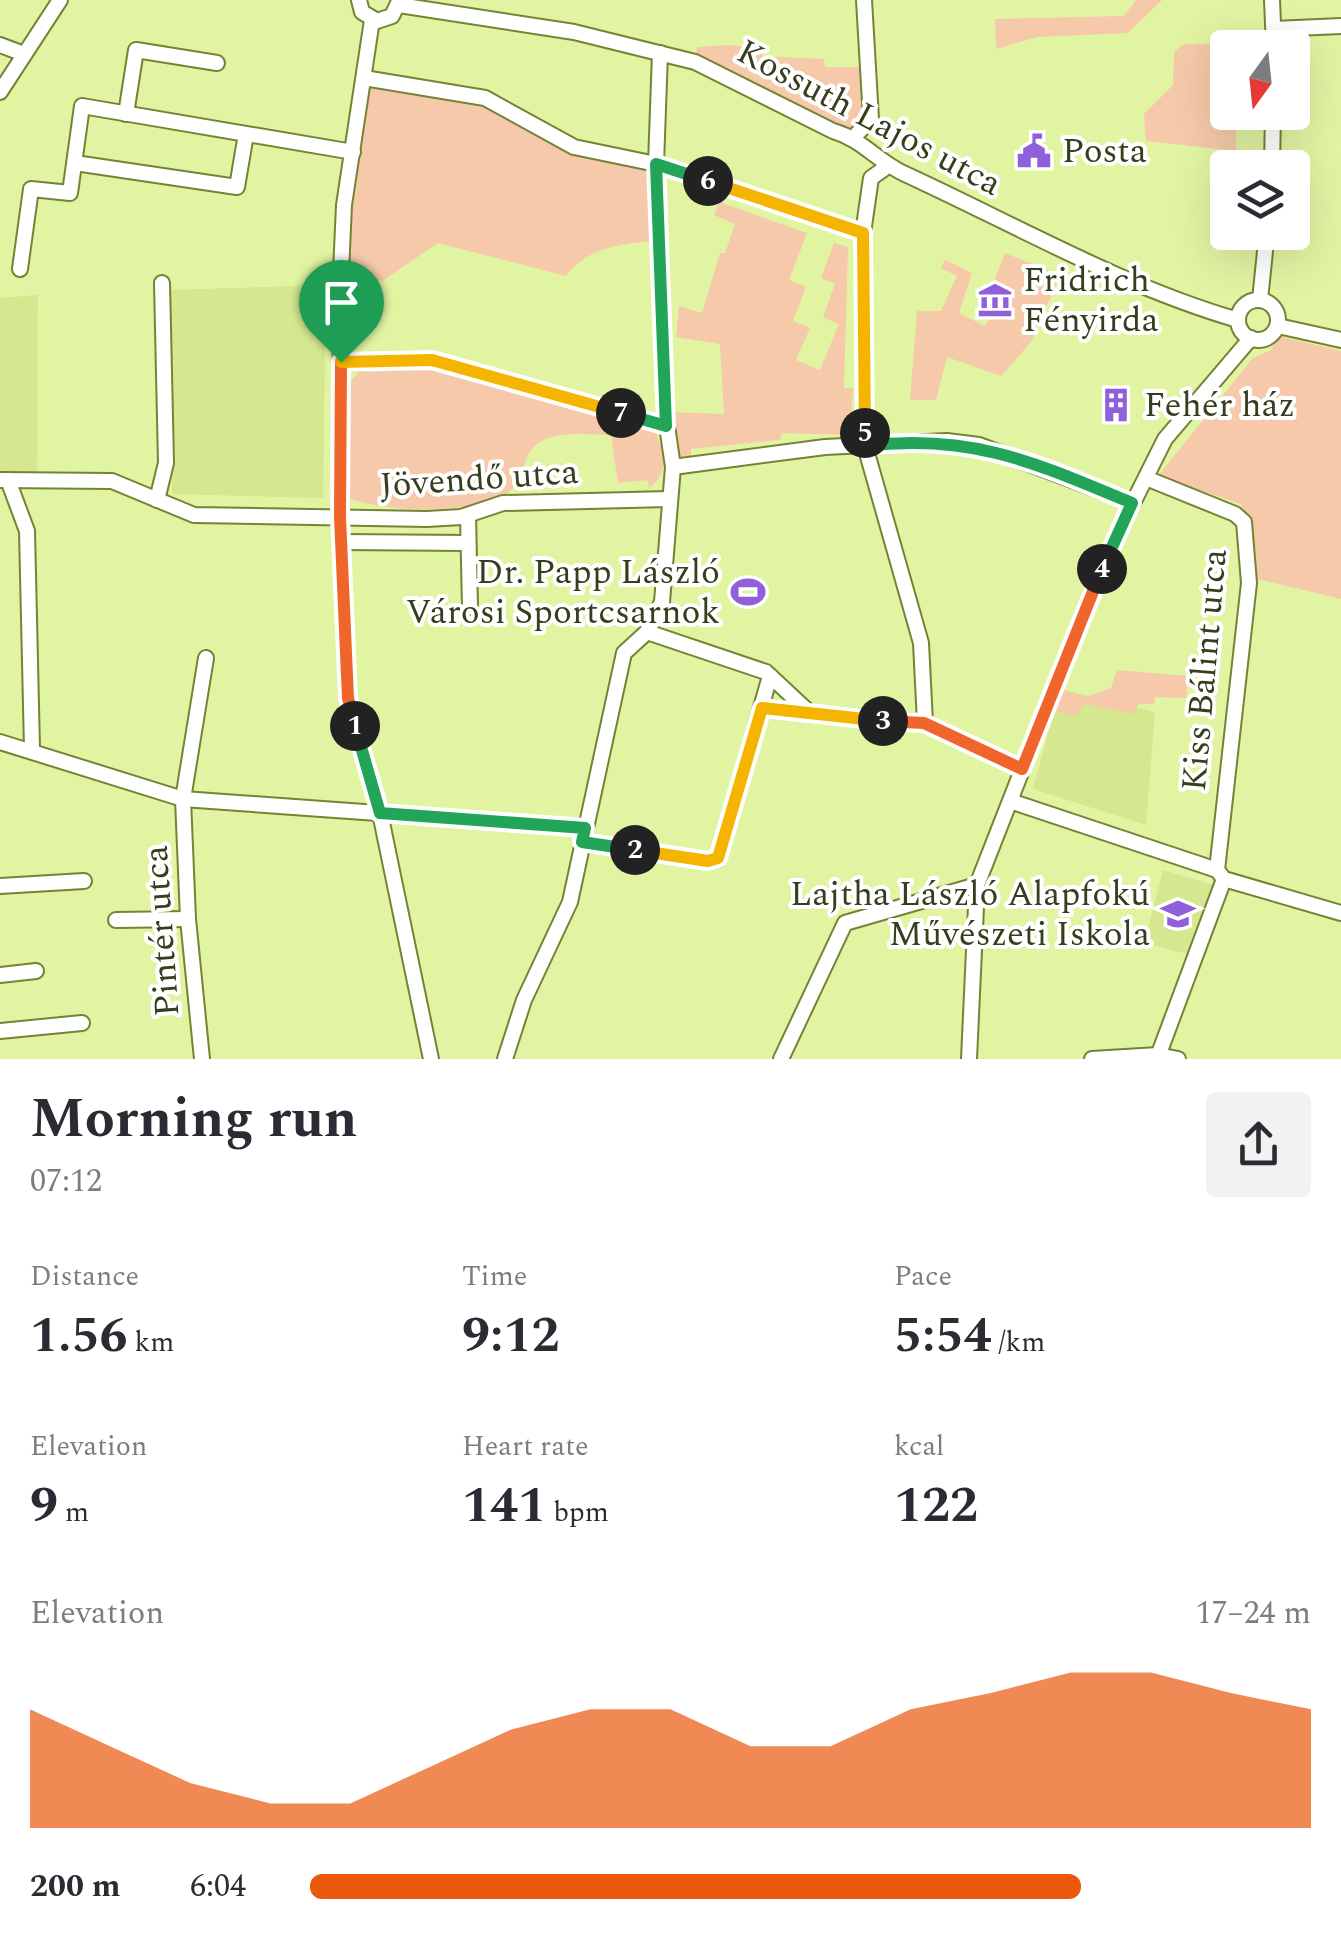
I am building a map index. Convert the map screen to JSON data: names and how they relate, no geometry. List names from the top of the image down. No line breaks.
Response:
{"streets":{"street":["Kossuth Lajos utca","Jövendő utca","Kiss Bálint utca","Pintér utca"]},"places":{"public building":["Posta"],"museum":["Fridrich Fényirda"],"building":["Fehér ház"],"sports":["Dr. Papp László Városi Sportcsarnok"],"school or university":["Lajtha László Alapfokú Művészeti Iskola"]},"north":"bottom","page":{"pins":["6","7","5","4","3","1","2"],"heading":["Morning run","07:12"],"stats":[["Distance","1.56 km"],["Time","9:12"],["Pace","5:54 /km"],["Elevation","9 m"],["Heart rate","141 bpm"],["kcal","122"]],"chart":["Elevation","17–24 m"],"list":[{"name":"200 m","note":"6:04"}]}}
